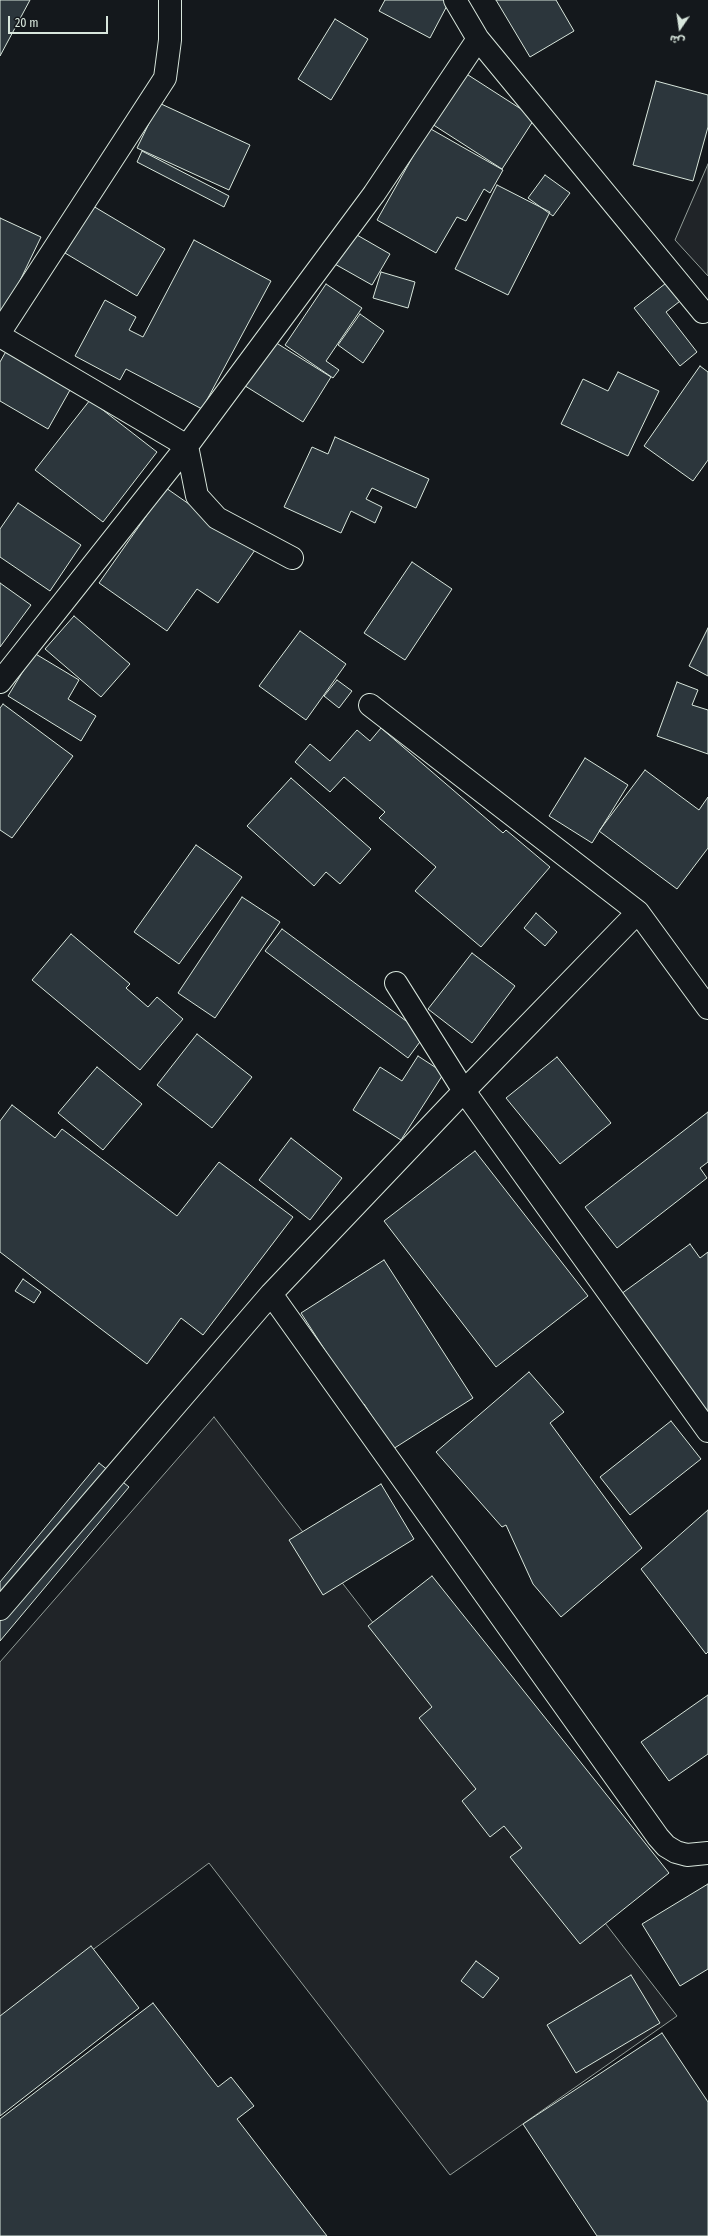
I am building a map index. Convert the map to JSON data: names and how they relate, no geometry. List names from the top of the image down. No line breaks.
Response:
{"scale_bar":"20 m","north":"bottom"}
